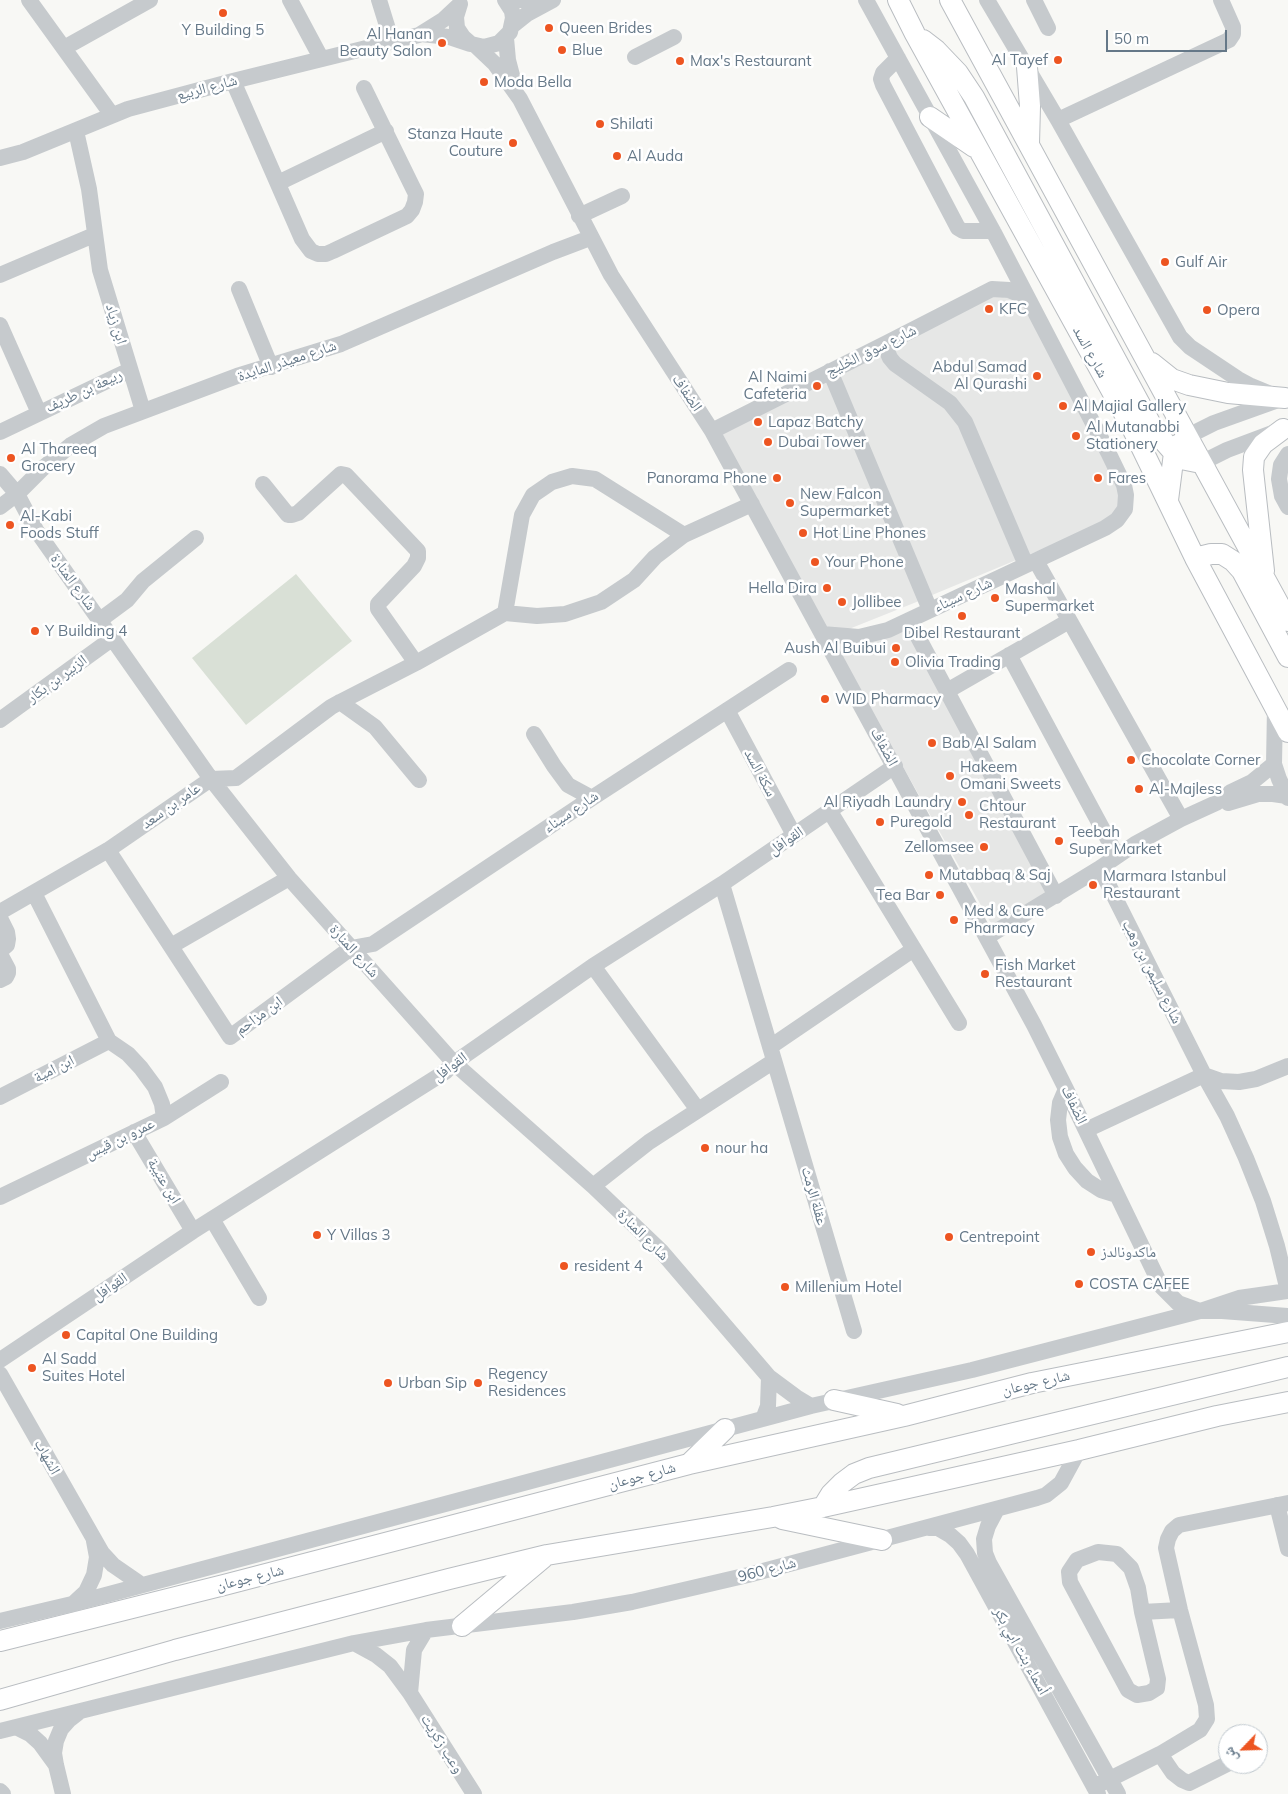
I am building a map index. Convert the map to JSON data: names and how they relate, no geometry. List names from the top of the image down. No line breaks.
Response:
{"streets":{"main road":["شارع السد","شارع جوعان"],"street":["شارع الربيع","ابن زياد","شارع سوق الخليج","شارع معيذر المايدة","ربيعة بن طريف","الضفاف","شارع المنارة","شارع سيناء","الزبير بن بكار","سكة السد","عامر بن سعد","القوافل","شارع سليمن بن وهب","ابن مزاحم","ابن امية","عمرو بن قيس","ابن عتيبة","عقلة الرمث","الشهاب","شارع 960","أسماء بنت ابي بكر","وعب زكريت"]},"crossings":[["شارع الربيع","ابن زياد"],["شارع الربيع","الضفاف"],["ابن زياد","شارع معيذر المايدة"],["ابن زياد","ربيعة بن طريف"],["شارع سوق الخليج","شارع السد"],["شارع سوق الخليج","الضفاف"],["شارع السد","شارع سيناء"],["شارع معيذر المايدة","الضفاف"],["شارع معيذر المايدة","شارع المنارة"],["الضفاف","شارع سيناء"],["الضفاف","القوافل"],["الضفاف","شارع جوعان"],["شارع المنارة","شارع سيناء"],["شارع المنارة","الزبير بن بكار"],["شارع المنارة","عامر بن سعد"],["شارع المنارة","القوافل"],["شارع المنارة","ابن مزاحم"],["شارع المنارة","شارع جوعان"],["شارع سيناء","سكة السد"],["شارع سيناء","ابن مزاحم"],["سكة السد","القوافل"],["عامر بن سعد","ابن مزاحم"],["عامر بن سعد","عمرو بن قيس"],["القوافل","ابن عتيبة"],["القوافل","عقلة الرمث"],["شارع سليمن بن وهب","شارع جوعان"],["ابن امية","عمرو بن قيس"],["عمرو بن قيس","ابن عتيبة"],["شارع جوعان","الشهاب"],["شارع 960","أسماء بنت ابي بكر"]],"places":["Y Building 5","Queen Brides","Al Hanan Beauty Salon","Blue","Al Tayef","Max's Restaurant","Moda Bella","Shilati","Stanza Haute Couture","Al Auda","Gulf Air","KFC","Opera","Abdul Samad Al Qurashi","Al Naimi Cafeteria","Al Majial Gallery","Lapaz Batchy","Al Mutanabbi Stationery","Dubai Tower","Al Thareeq Grocery","Panorama Phone","Fares","New Falcon Supermarket","Al-Kabi Foods Stuff","Hot Line Phones","Your Phone","Hella Dira","Mashal Supermarket","Jollibee","Dibel Restaurant","Y Building 4","Aush Al Buibui","Olivia Trading","WID Pharmacy","Bab Al Salam","Chocolate Corner","Hakeem Omani Sweets","Al-Majless","Al Riyadh Laundry","Chtour Restaurant","Puregold","Teebah Super Market","Zellomsee","Mutabbaq & Saj","Marmara Istanbul Restaurant","Tea Bar","Med & Cure Pharmacy","Fish Market Restaurant","nour ha","Y Villas 3","Centrepoint","ماكدونالدز","resident 4","COSTA CAFEE","Millenium Hotel","Capital One Building","Al Sadd Suites Hotel","Urban Sip","Regency Residences"],"scale_bar":"50 m","north":"bottom left"}
